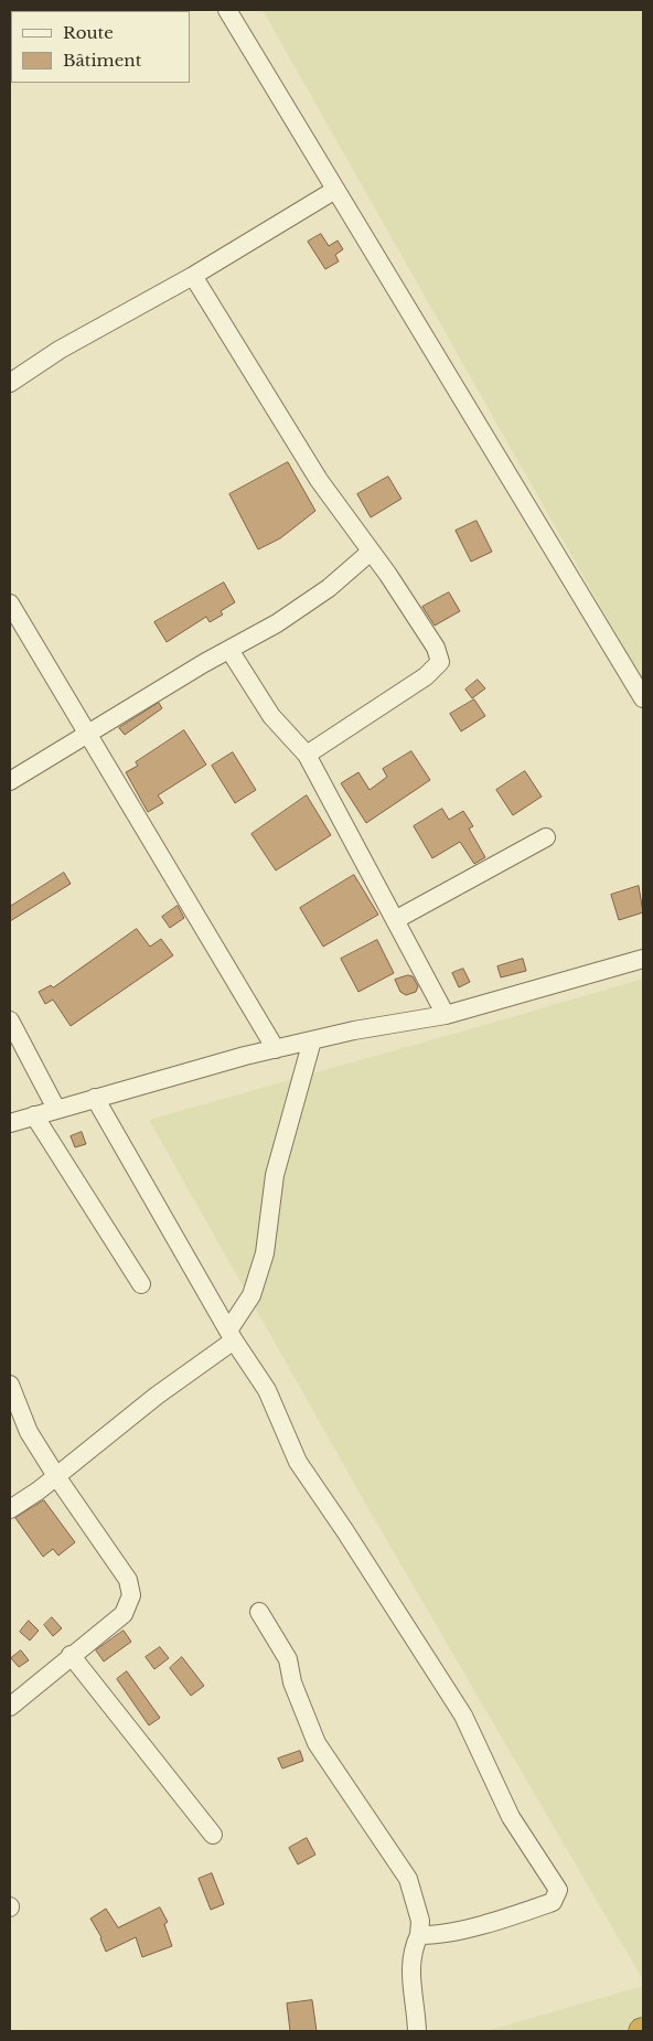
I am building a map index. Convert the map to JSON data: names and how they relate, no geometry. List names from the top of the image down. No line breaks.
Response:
{"legend":["Route","Bâtiment"]}
